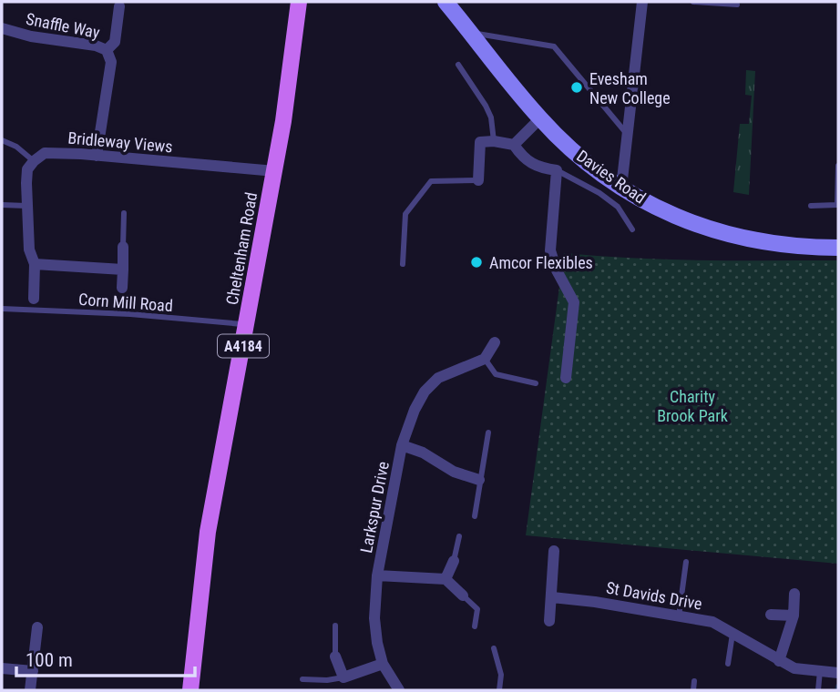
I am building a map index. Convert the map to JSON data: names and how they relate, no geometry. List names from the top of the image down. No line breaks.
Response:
{"streets":{"main road":["Cheltenham Road","A4184"],"street":["Snaffle Way","Bridleway Views","Davies Road","Larkspur Drive","St Davids Drive"],"lane":["Corn Mill Road"]},"crossings":[["Snaffle Way","Bridleway Views"],["Bridleway Views","Cheltenham Road"],["Cheltenham Road","Corn Mill Road"]],"parks":["Charity Brook Park"],"places":["Evesham New College","Amcor Flexibles"],"scale_bar":"100 m"}
